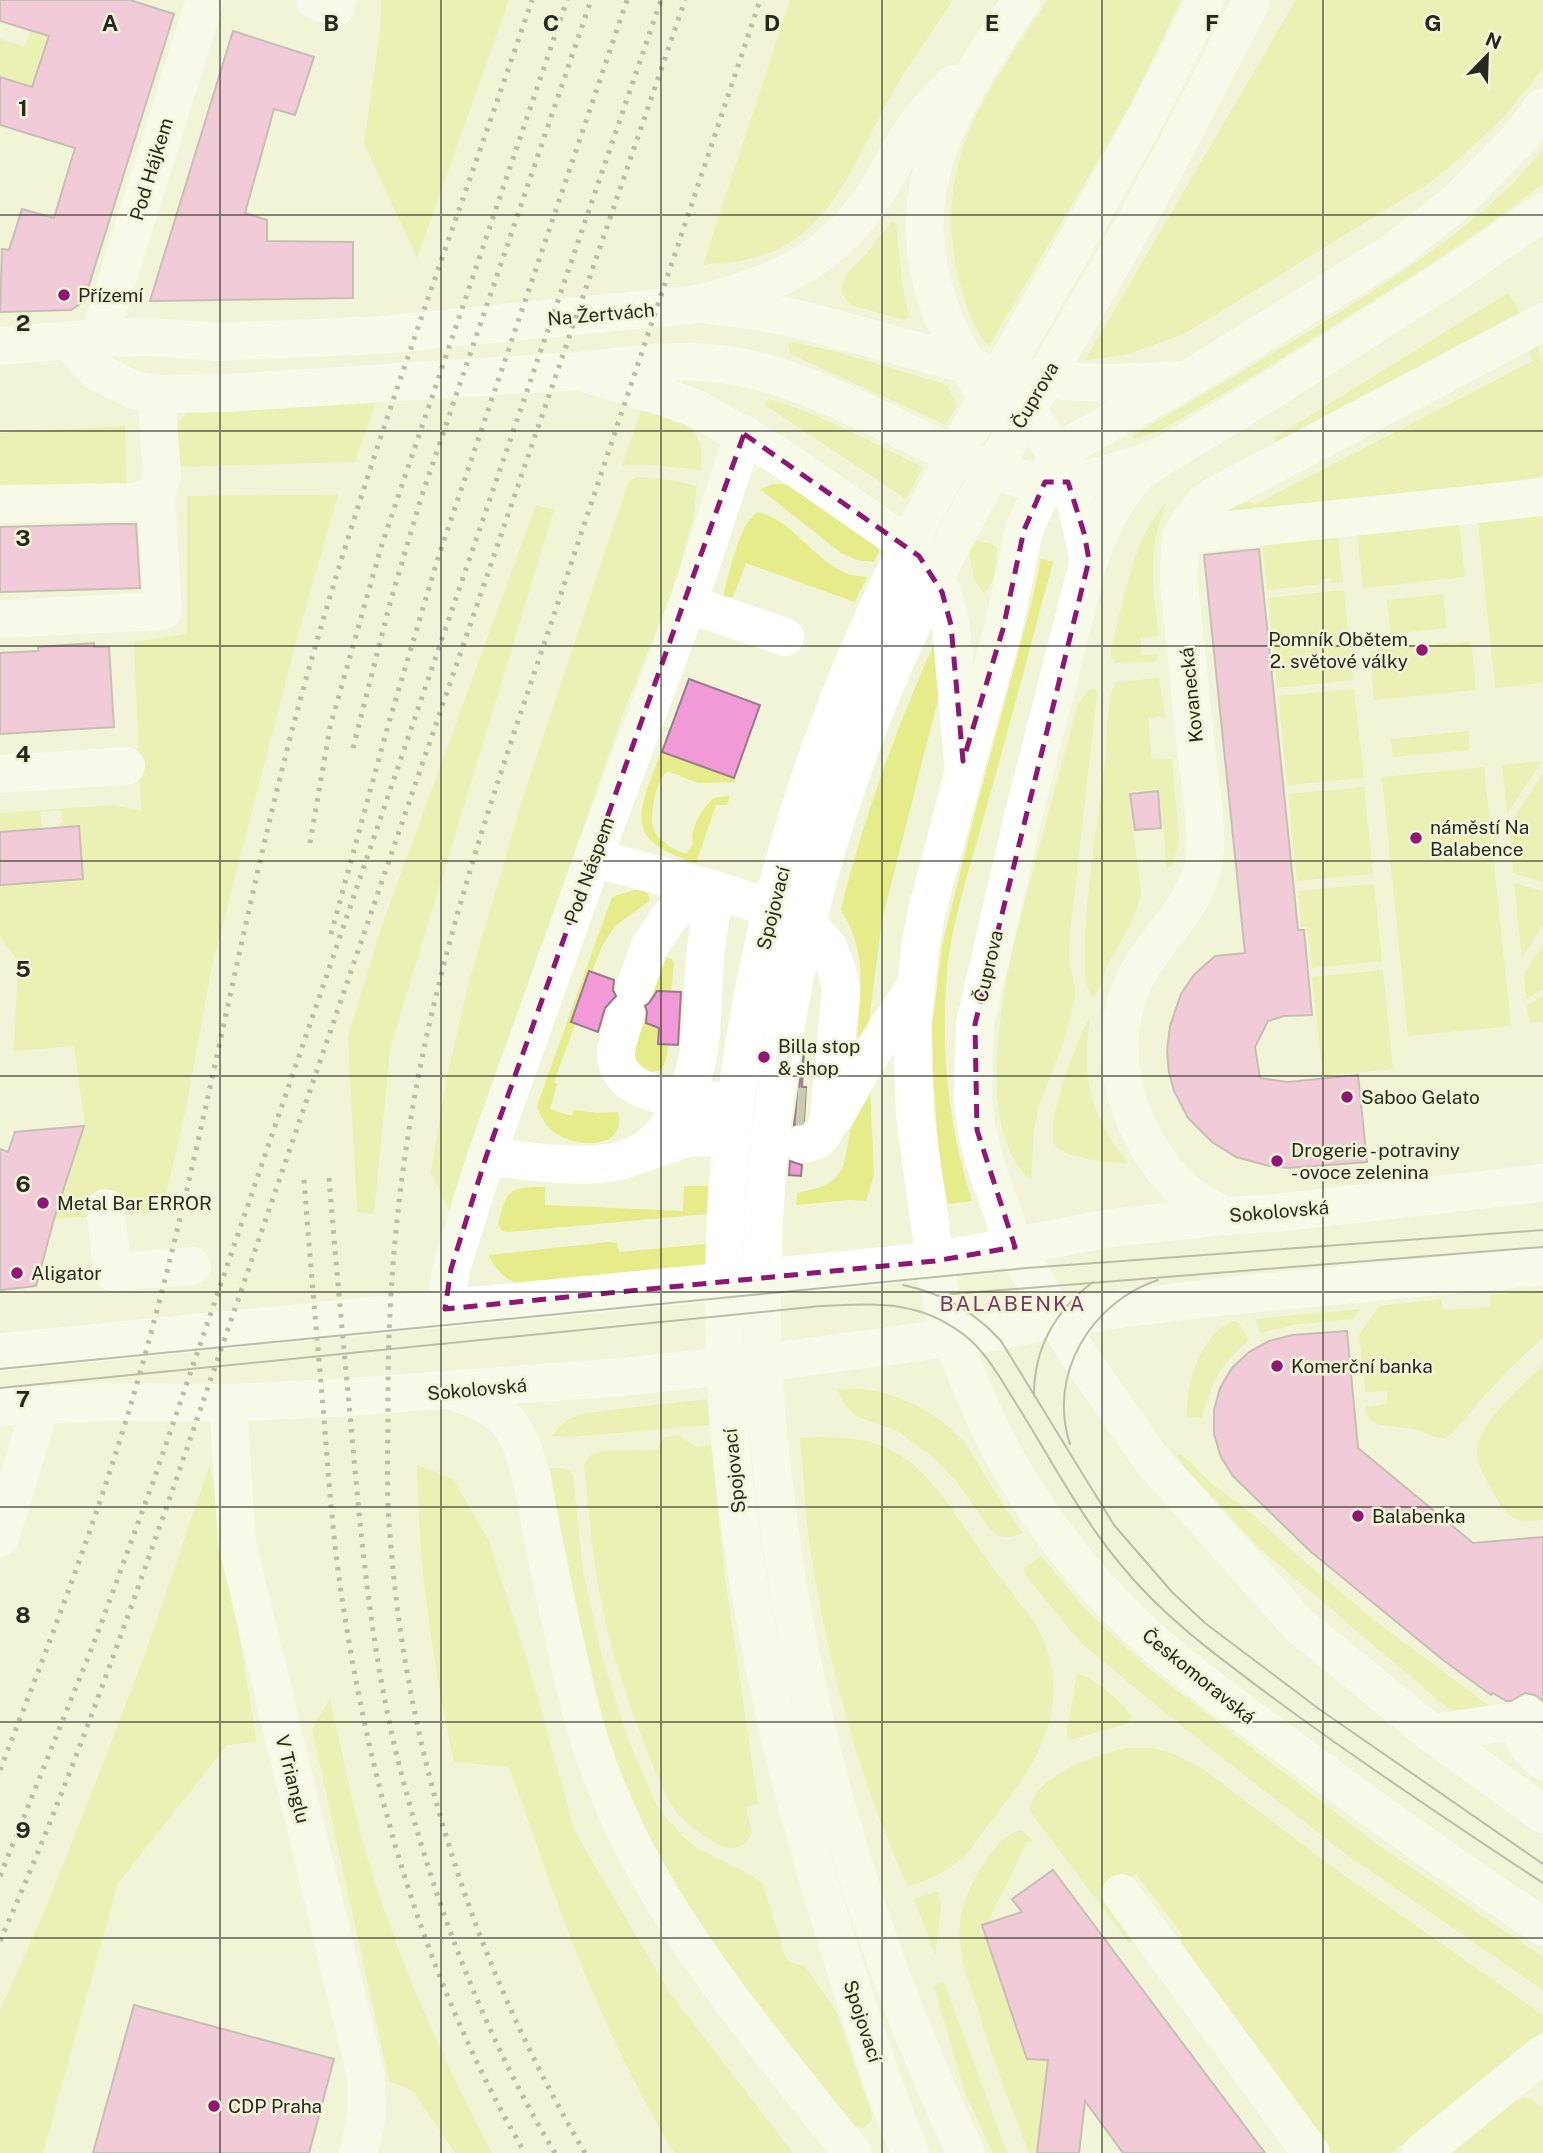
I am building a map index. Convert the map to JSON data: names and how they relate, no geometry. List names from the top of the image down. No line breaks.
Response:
{"streets":{"main road":["Pod Hájkem","Na Žertvách","Čuprova","Kovanecká","Pod Náspem","Spojovací","Sokolovská","Českomoravská","V Trianglu"]},"crossings":[["Pod Hájkem","Na Žertvách"],["Čuprova","Spojovací"],["Čuprova","Sokolovská"],["Kovanecká","Sokolovská"],["Sokolovská","Českomoravská"],["Sokolovská","V Trianglu"]],"districts":["BALABENKA"],"places":["Přízemí","Pomník Obětem 2. světové války","náměstí Na Balabence","Billa stop & shop","Saboo Gelato","Drogerie - potraviny - ovoce zelenina","Metal Bar ERROR","Aligator","Komerční banka","Balabenka","CDP Praha"],"north":"top right","grid":{"columns":["A","B","C","D","E","F","G"],"rows":["1","2","3","4","5","6","7","8","9"]}}
